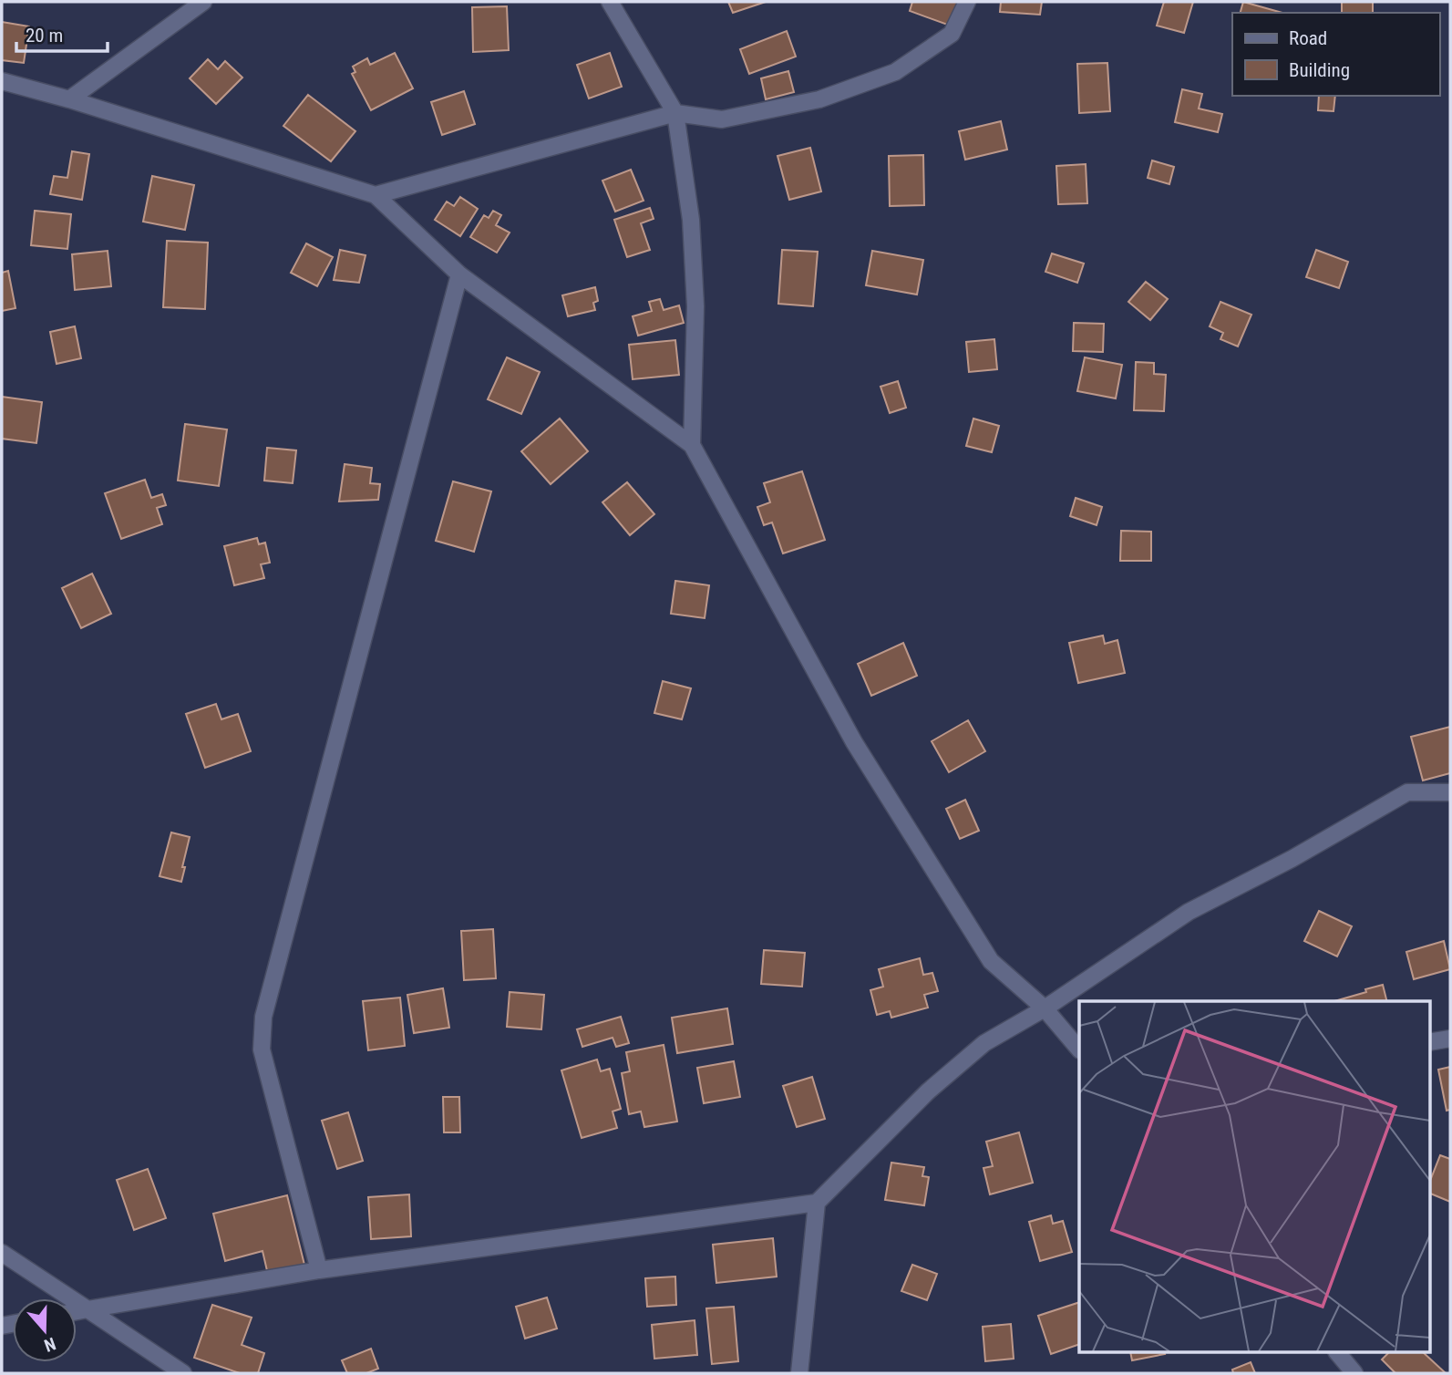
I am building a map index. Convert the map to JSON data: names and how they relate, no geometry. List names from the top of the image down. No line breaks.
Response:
{"legend":["Road","Building"],"scale_bar":"20 m","north":"bottom"}
